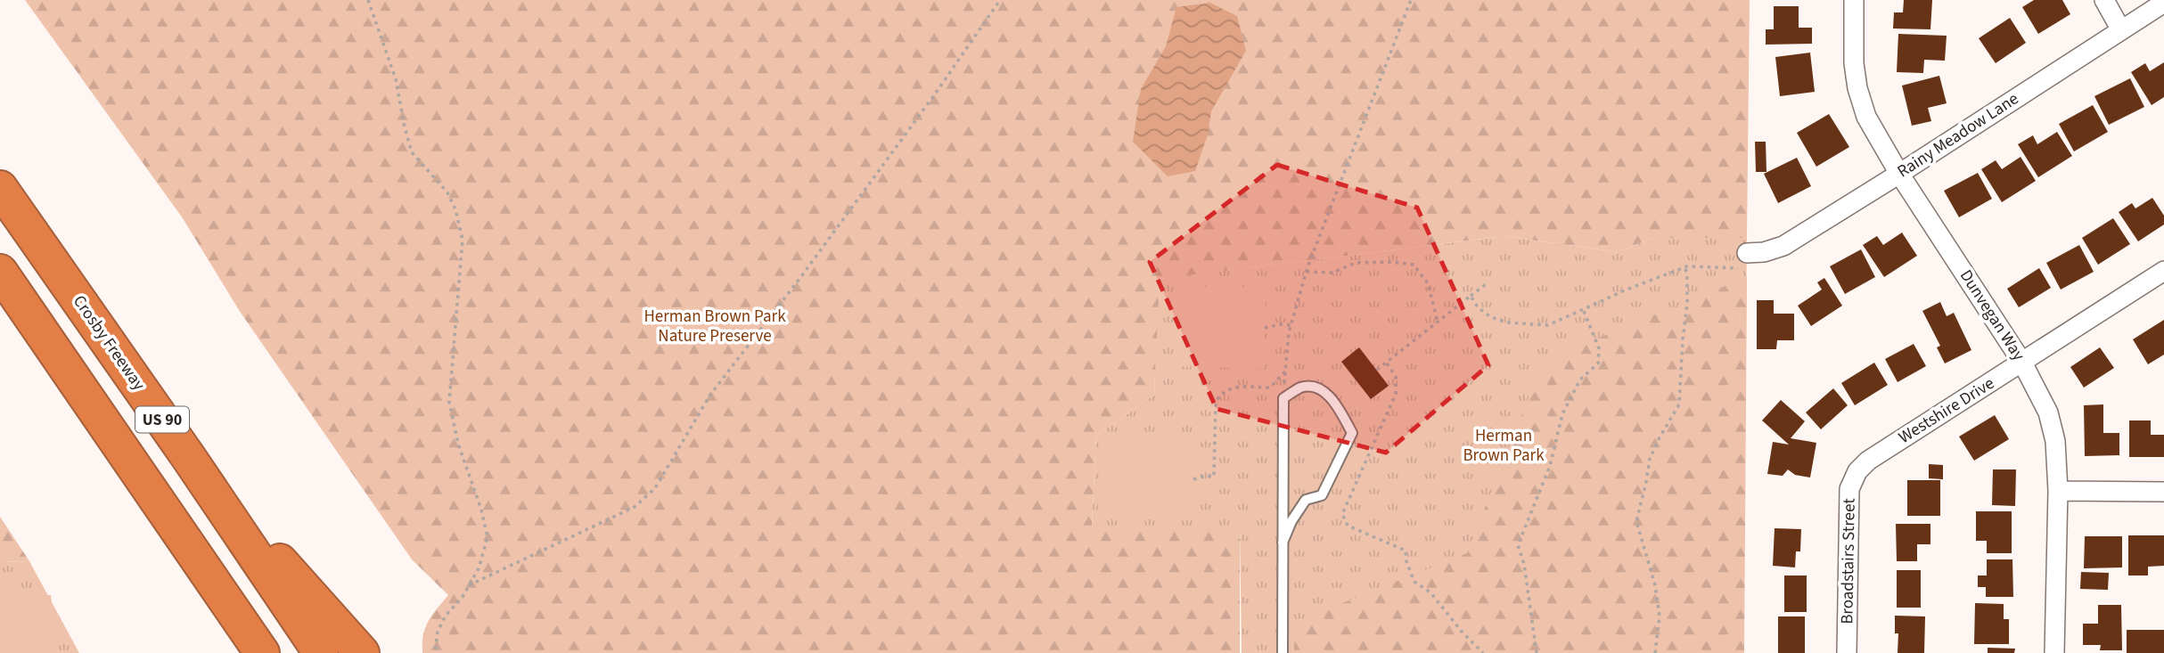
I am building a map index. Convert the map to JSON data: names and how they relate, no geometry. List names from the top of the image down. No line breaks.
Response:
{"streets":{"highway":["Crosby Freeway","US 90"],"street":["Rainy Meadow Lane","Dunvegan Way","Westshire Drive","Broadstairs Street"]},"crossings":[["Rainy Meadow Lane","Dunvegan Way"],["Dunvegan Way","Westshire Drive"],["Westshire Drive","Broadstairs Street"]],"parks":["Herman Brown Park Nature Preserve","Herman Brown Park"]}
